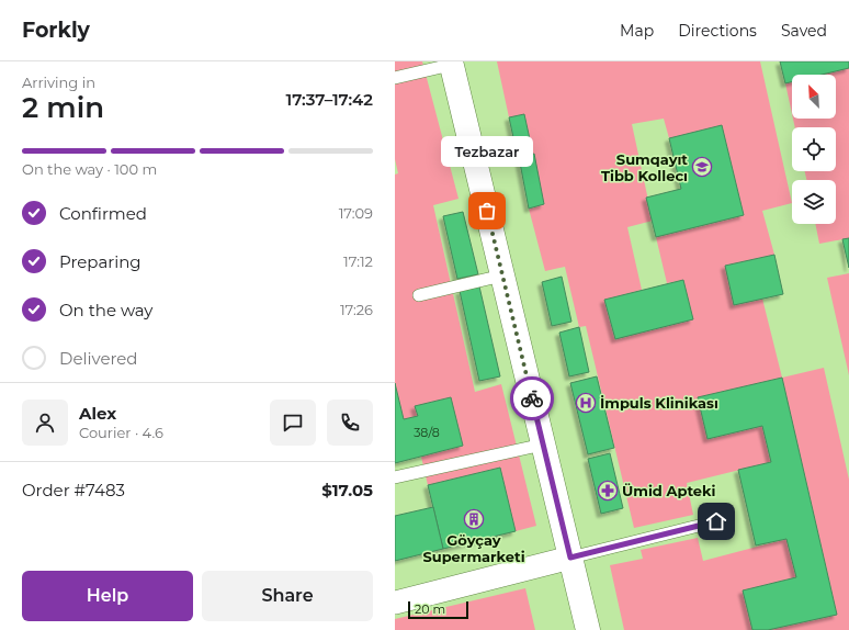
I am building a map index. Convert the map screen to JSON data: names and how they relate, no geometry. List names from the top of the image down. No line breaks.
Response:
{"places":{"school or university":["Sumqayıt Tibb Kollecı"],"other":["Tezbazar"],"hospital":["İmpuls Klinikası"],"pharmacy":["Ümid Apteki"],"building":["Göyçay Supermarketi"]},"house_numbers":["38/8"],"scale_bar":"20 m","north":"top left","page":{"header":"Forkly","nav":["Map","Directions","Saved"],"heading":["2 min","Arriving in","17:37–17:42"],"panel":["Alex","Courier · 4.6","Order #7483","$17.05"],"bar":"On the way · 100 m","bubble":"Tezbazar","list":[["Confirmed","17:09"],["Preparing","17:12"],["On the way","17:26"],"Delivered"],"buttons":["Help","Share"],"scale":"20 m"}}
